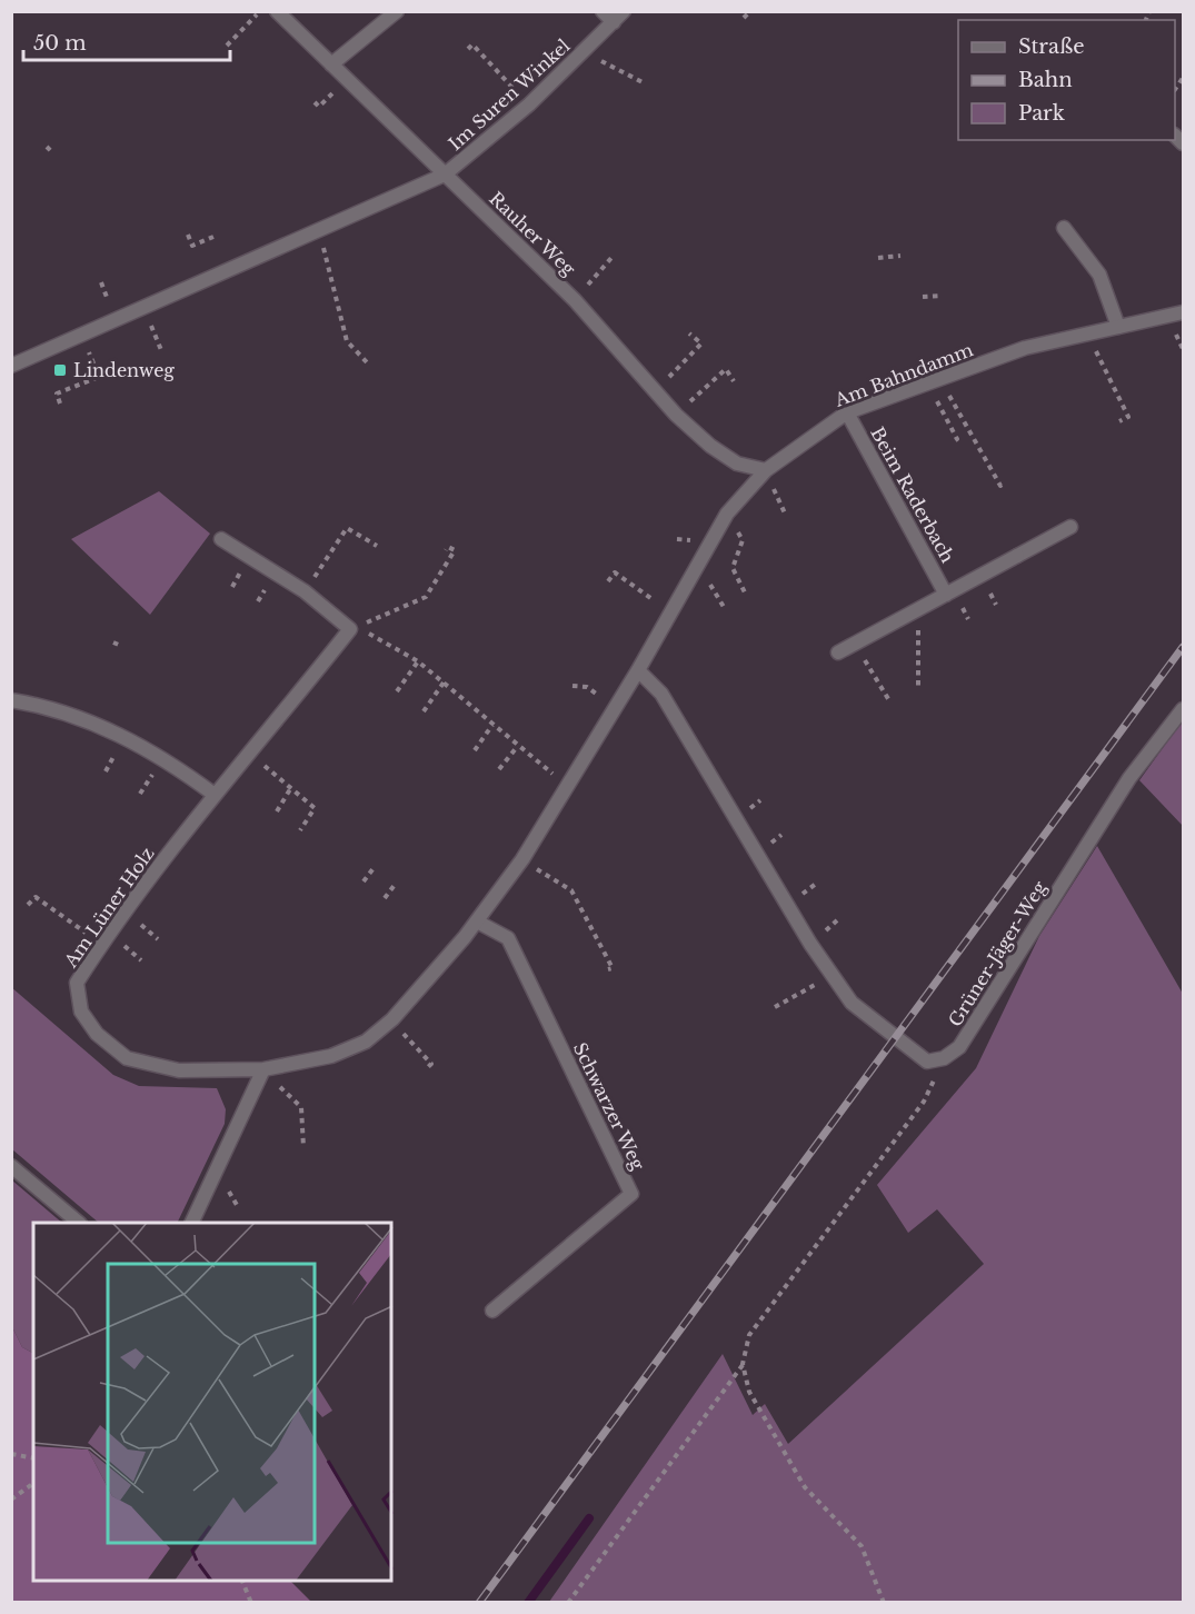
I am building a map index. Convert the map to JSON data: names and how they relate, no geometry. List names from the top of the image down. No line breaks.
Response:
{"streets":{"street":["Im Suren Winkel","Rauher Weg","Am Bahndamm","Beim Raderbach","Am Lüner Holz","Grüner-Jäger-Weg","Schwarzer Weg"]},"crossings":[["Im Suren Winkel","Rauher Weg"],["Rauher Weg","Am Bahndamm"],["Am Bahndamm","Beim Raderbach"]],"places":{"transit":["Lindenweg"]},"legend":["Straße","Bahn","Park"],"scale_bar":"50 m"}
